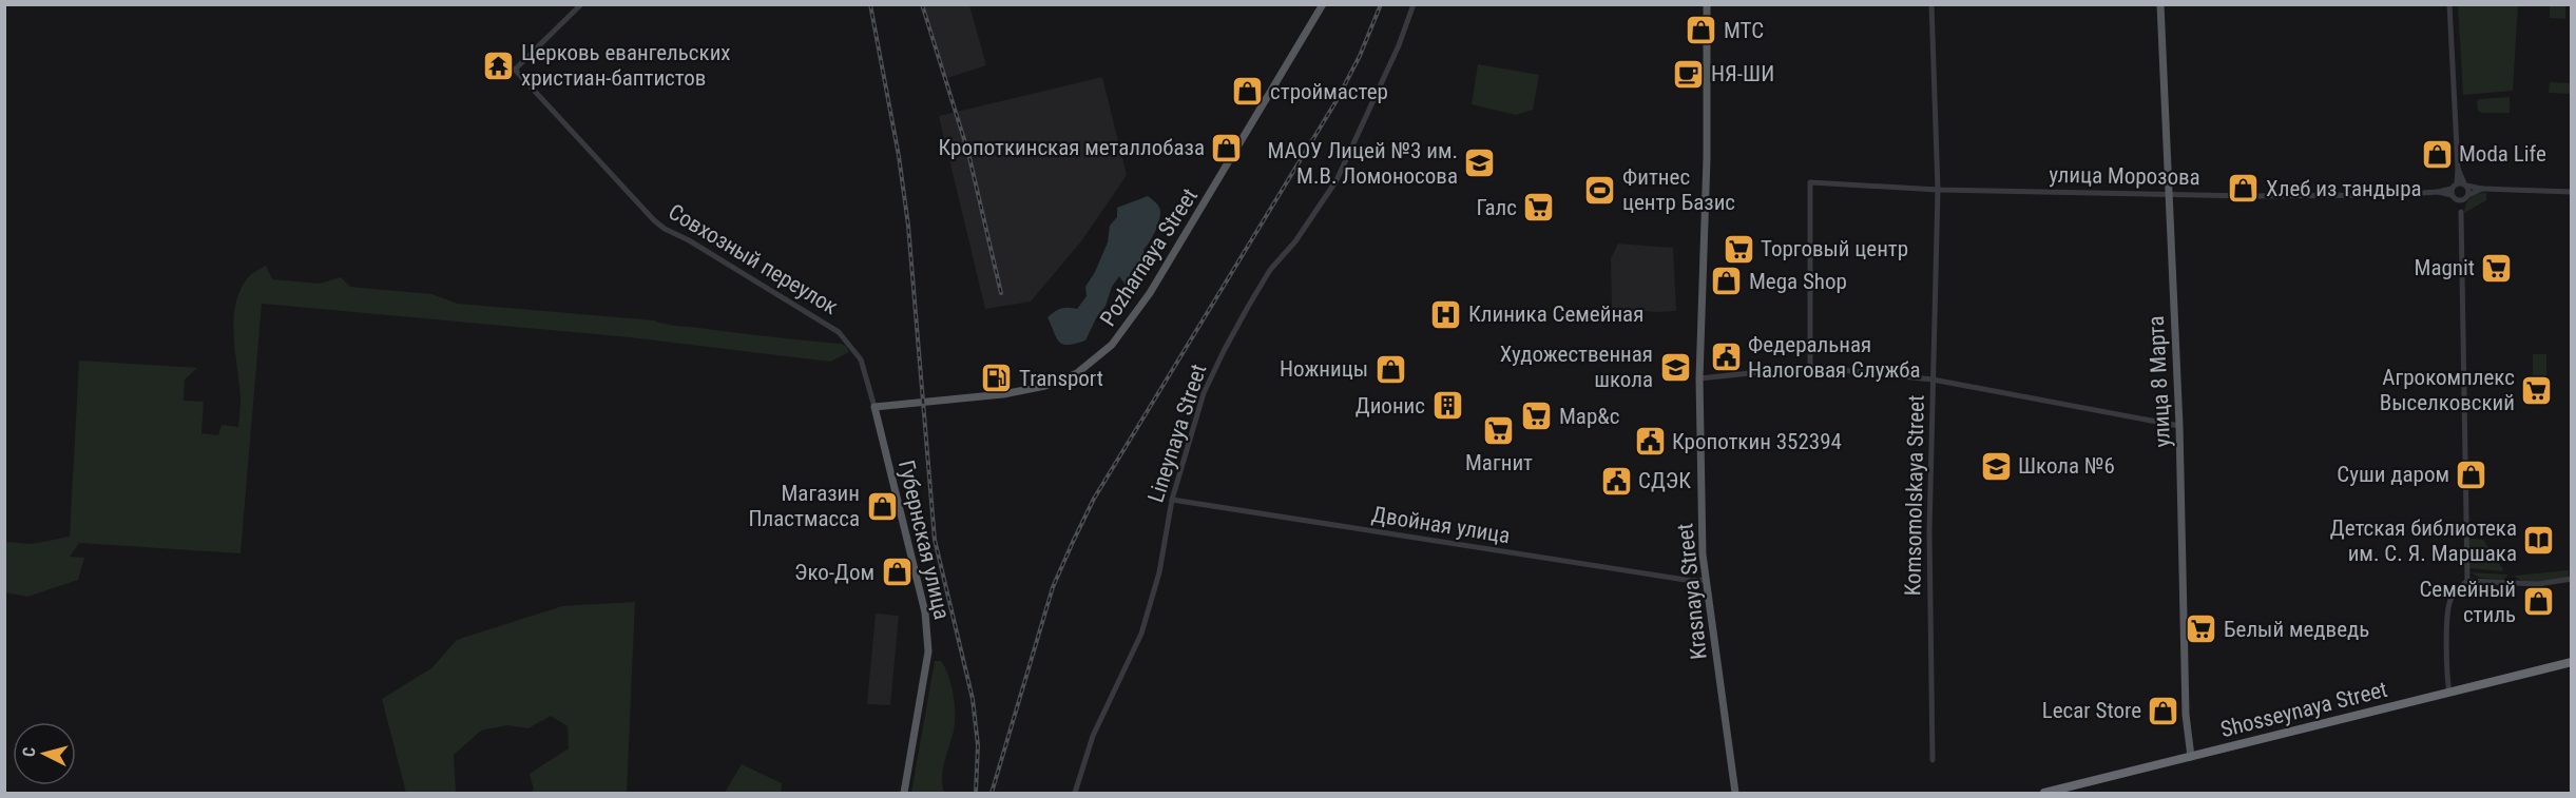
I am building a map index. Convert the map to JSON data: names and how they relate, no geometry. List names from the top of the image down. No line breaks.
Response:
{"streets":{"highway":["Shosseynaya Street"],"main road":["Pozharnaya Street","улица 8 Марта","Губернская улица","Krasnaya Street"],"street":["улица Морозова","Совхозный переулок","Lineynaya Street","Komsomolskaya Street","Двойная улица"]},"crossings":[["улица Морозова","улица 8 Марта"],["улица Морозова","Komsomolskaya Street"],["Pozharnaya Street","Совхозный переулок"],["Pozharnaya Street","Губернская улица"],["Совхозный переулок","Губернская улица"],["улица 8 Марта","Shosseynaya Street"],["Lineynaya Street","Двойная улица"],["Двойная улица","Krasnaya Street"]],"places":{"shop":["МТС","строймастер","Кропоткинская металлобаза","Moda Life","Хлеб из тандыра","Mega Shop","Ножницы","Суши даром","Магазин Пластмасса","Эко-Дом","Семейный стиль","Lecar Store"],"temple":["Церковь евангельских христиан-баптистов"],"cafe":["НЯ-ШИ"],"school or university":["МАОУ Лицей №3 им. М.В. Ломоносова","Художественная школа","Школа №6"],"sports":["Фитнес центр Базис"],"supermarket":["Галс","Торговый центр","Magnit","Агрокомплекс Выселковский","Мар&с","Магнит","Белый медведь"],"hospital":["Клиника Семейная"],"public building":["Федеральная Налоговая Служба","Кропоткин 352394","СДЭК"],"fuel station":["Transport"],"building":["Дионис"],"library":["Детская библиотека им. С. Я. Маршака"]},"north":"left"}
